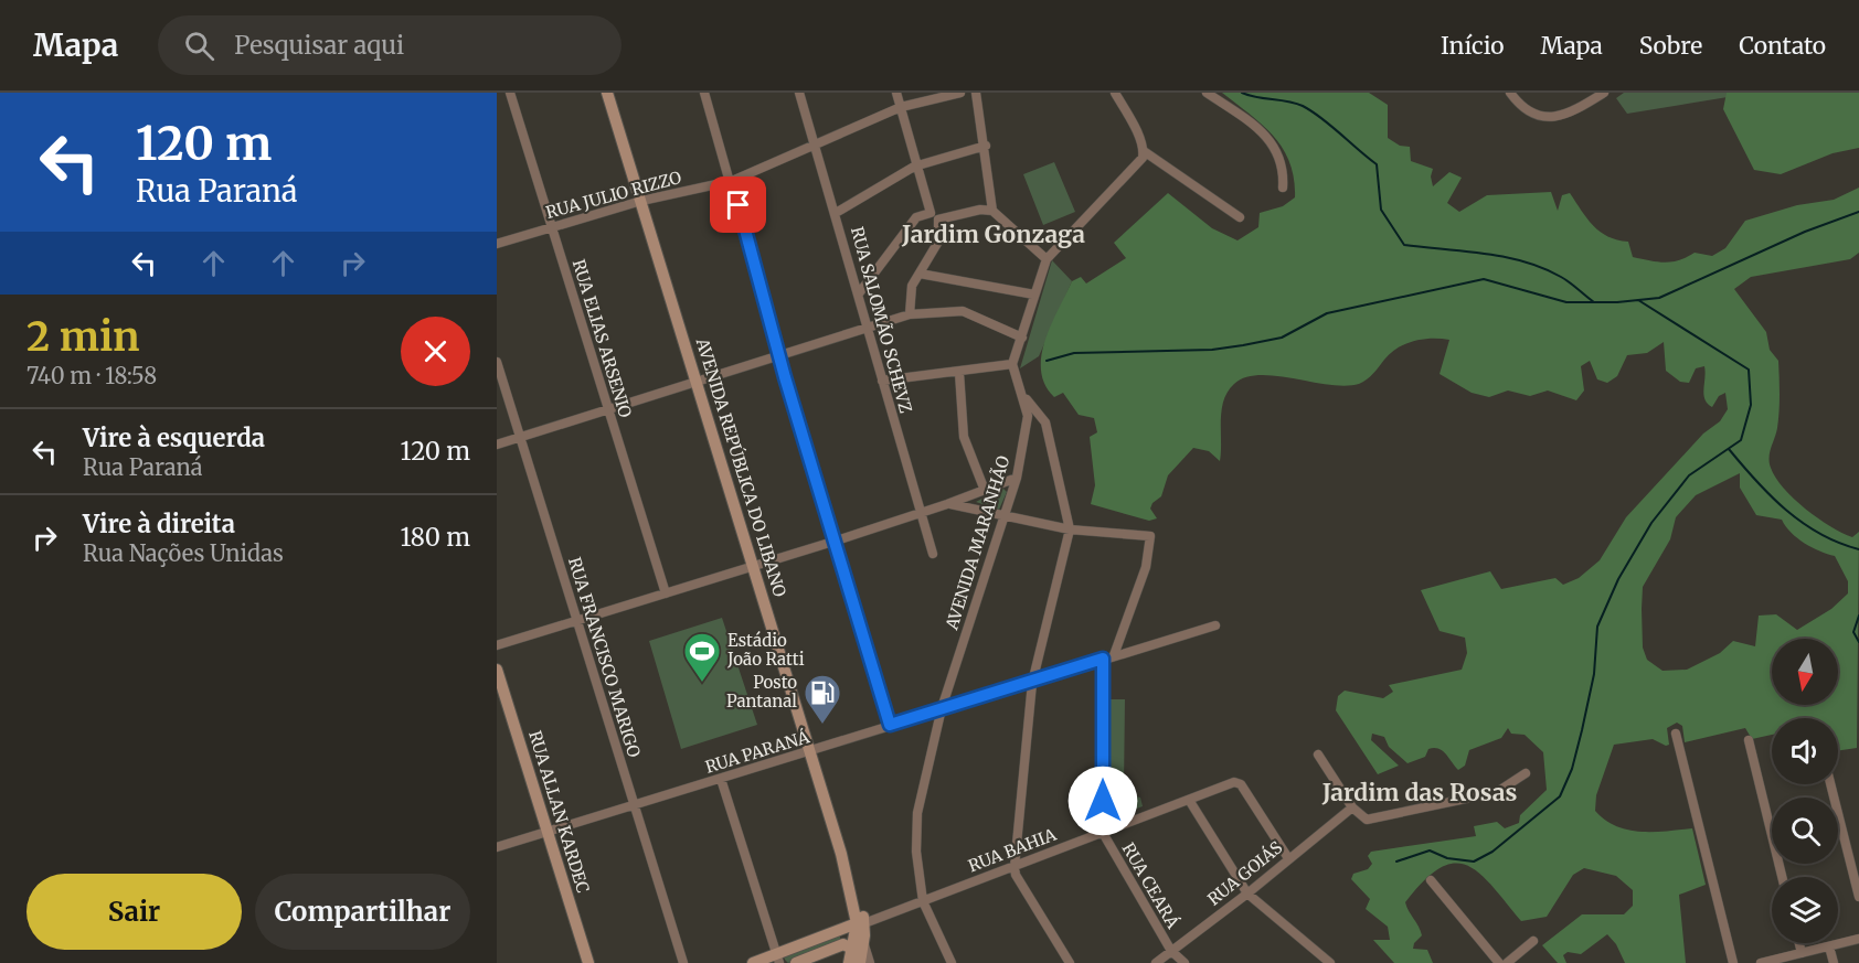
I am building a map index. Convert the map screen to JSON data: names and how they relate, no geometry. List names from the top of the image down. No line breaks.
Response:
{"streets":{"main road":["AVENIDA REPÚBLICA DO LIBANO","RUA ALLAN KARDEC","RUA BAHIA"],"street":["RUA JULIO RIZZO","RUA SALOMÃO SCHEVZ","RUA ELIAS ARSENIO","AVENIDA MARANHÃO","RUA FRANCISCO MARIGO","RUA PARANÁ","RUA GOIÁS","RUA CEARÁ"]},"crossings":[["RUA JULIO RIZZO","RUA SALOMÃO SCHEVZ"],["RUA JULIO RIZZO","RUA ELIAS ARSENIO"],["RUA JULIO RIZZO","AVENIDA REPÚBLICA DO LIBANO"],["AVENIDA REPÚBLICA DO LIBANO","RUA PARANÁ"],["AVENIDA REPÚBLICA DO LIBANO","RUA BAHIA"],["AVENIDA MARANHÃO","RUA PARANÁ"],["AVENIDA MARANHÃO","RUA BAHIA"],["RUA FRANCISCO MARIGO","RUA PARANÁ"],["RUA PARANÁ","RUA ALLAN KARDEC"],["RUA PARANÁ","RUA CEARÁ"],["RUA BAHIA","RUA GOIÁS"],["RUA BAHIA","RUA CEARÁ"],["RUA GOIÁS","RUA CEARÁ"]],"districts":["Jardim Gonzaga","Jardim das Rosas"],"places":{"sports":["Estádio João Ratti"],"fuel station":["Posto Pantanal"]},"north":"bottom","page":{"header":"Mapa","search":"Pesquisar aqui","nav":["Início","Mapa","Sobre","Contato"],"turn":["120 m","Rua Paraná"],"heading":["2 min","740 m · 18:58"],"list":[{"name":"Vire à esquerda","note":"Rua Paraná","value":"120 m"},{"name":"Vire à direita","note":"Rua Nações Unidas","value":"180 m"}],"buttons":["Sair","Compartilhar"]}}
